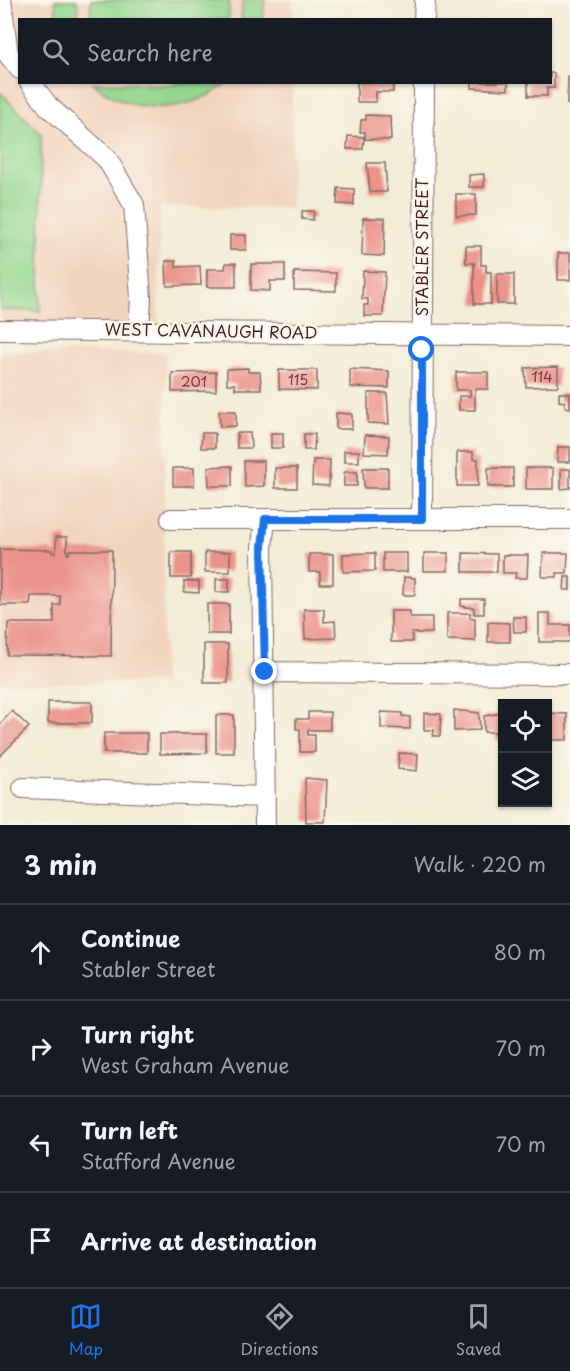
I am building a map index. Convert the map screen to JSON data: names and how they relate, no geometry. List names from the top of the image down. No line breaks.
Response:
{"streets":{"street":["STABLER STREET","WEST CAVANAUGH ROAD"]},"crossings":[["STABLER STREET","WEST CAVANAUGH ROAD"]],"house_numbers":["114","115","201"],"page":{"search":"Search here","heading":["3 min","Walk · 220 m"],"list":[["Continue","Stabler Street","80 m"],["Turn right","West Graham Avenue","70 m"],["Turn left","Stafford Avenue","70 m"],"Arrive at destination"],"nav":["Map","Directions","Saved"]}}
